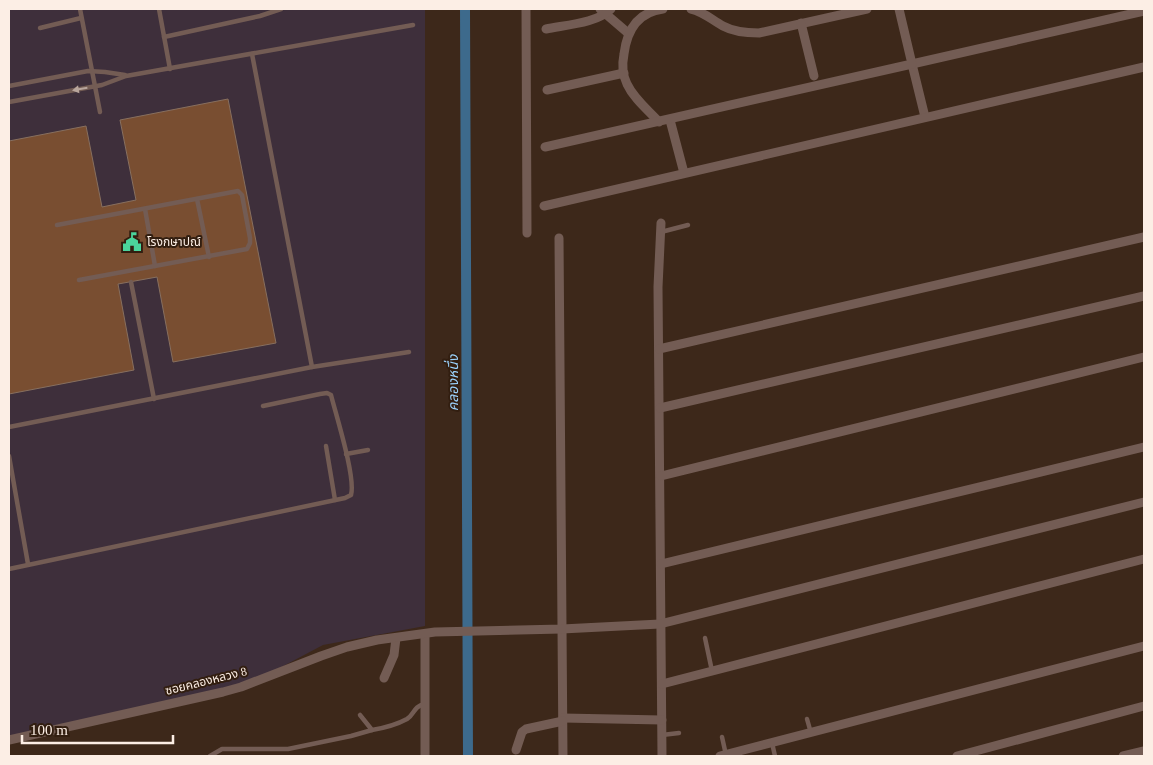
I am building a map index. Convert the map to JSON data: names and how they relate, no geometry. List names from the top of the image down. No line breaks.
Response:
{"streets":{"street":["ซอยคลองหลวง 8"]},"water":["คลองหนึ่ง"],"places":{"public building":["โรงกษาปณ์"]},"scale_bar":"100 m"}
